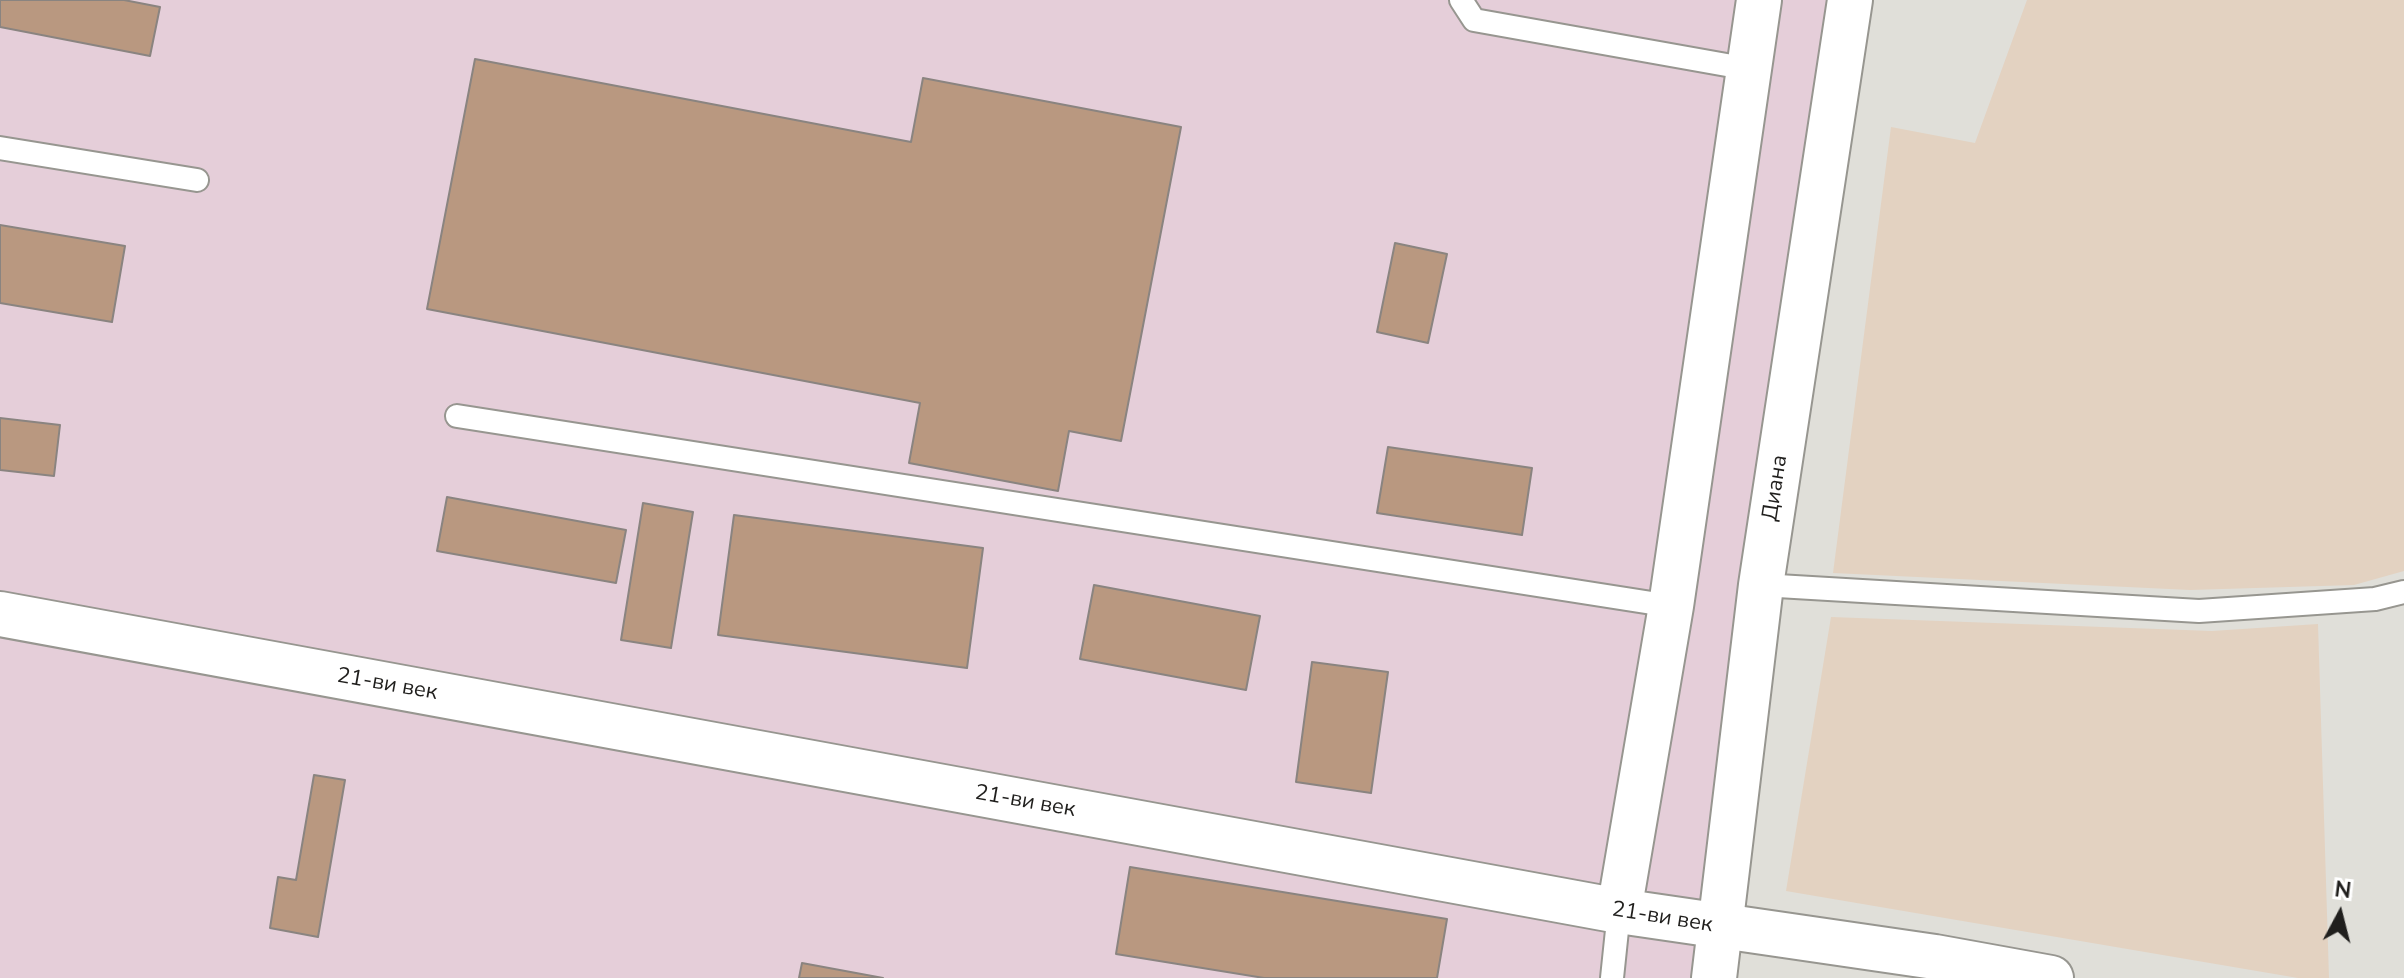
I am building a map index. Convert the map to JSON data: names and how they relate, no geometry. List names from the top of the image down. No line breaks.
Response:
{"streets":{"street":["Диана","21-ви век"]},"crossings":[["Диана","21-ви век"]],"north":"top"}
